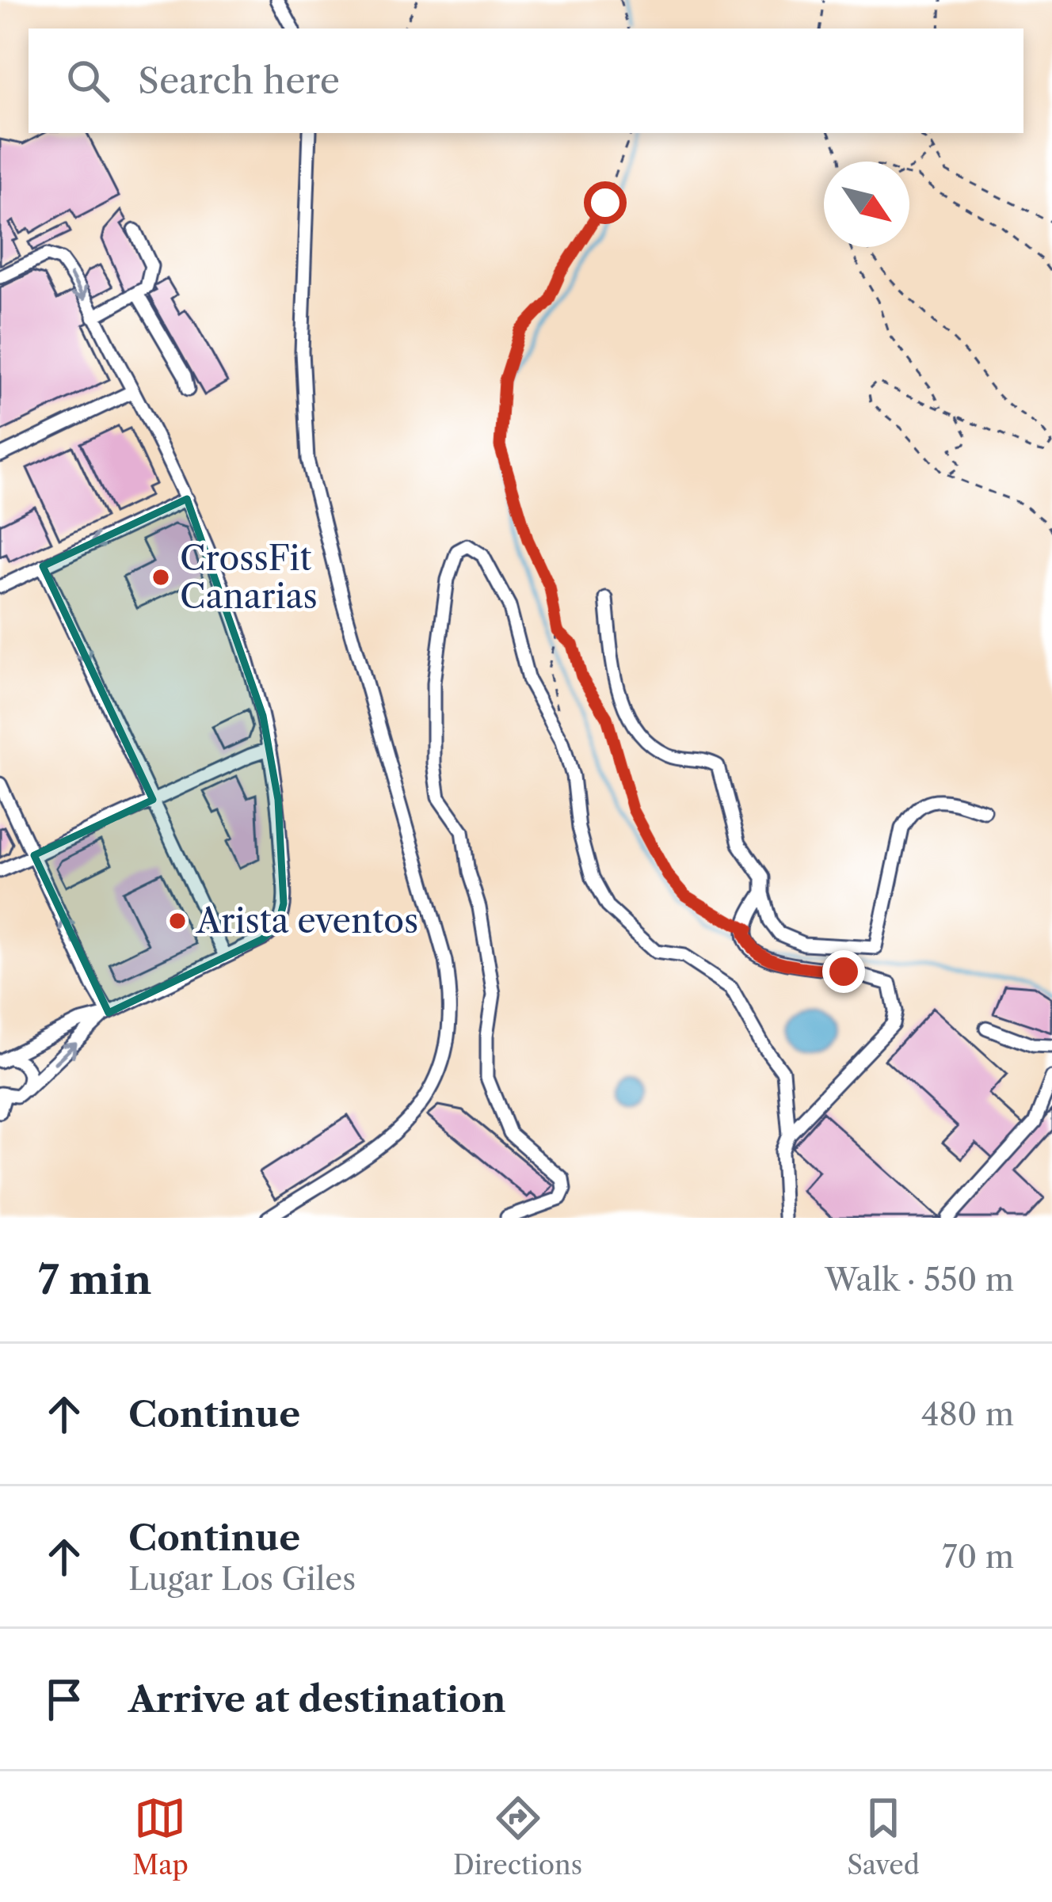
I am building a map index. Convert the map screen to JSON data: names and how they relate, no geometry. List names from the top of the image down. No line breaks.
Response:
{"places":["CrossFit Canarias","Arista eventos"],"north":"bottom right","page":{"search":"Search here","heading":["7 min","Walk · 550 m"],"list":[["Continue","480 m"],["Continue","Lugar Los Giles","70 m"],"Arrive at destination"],"nav":["Map","Directions","Saved"]}}
